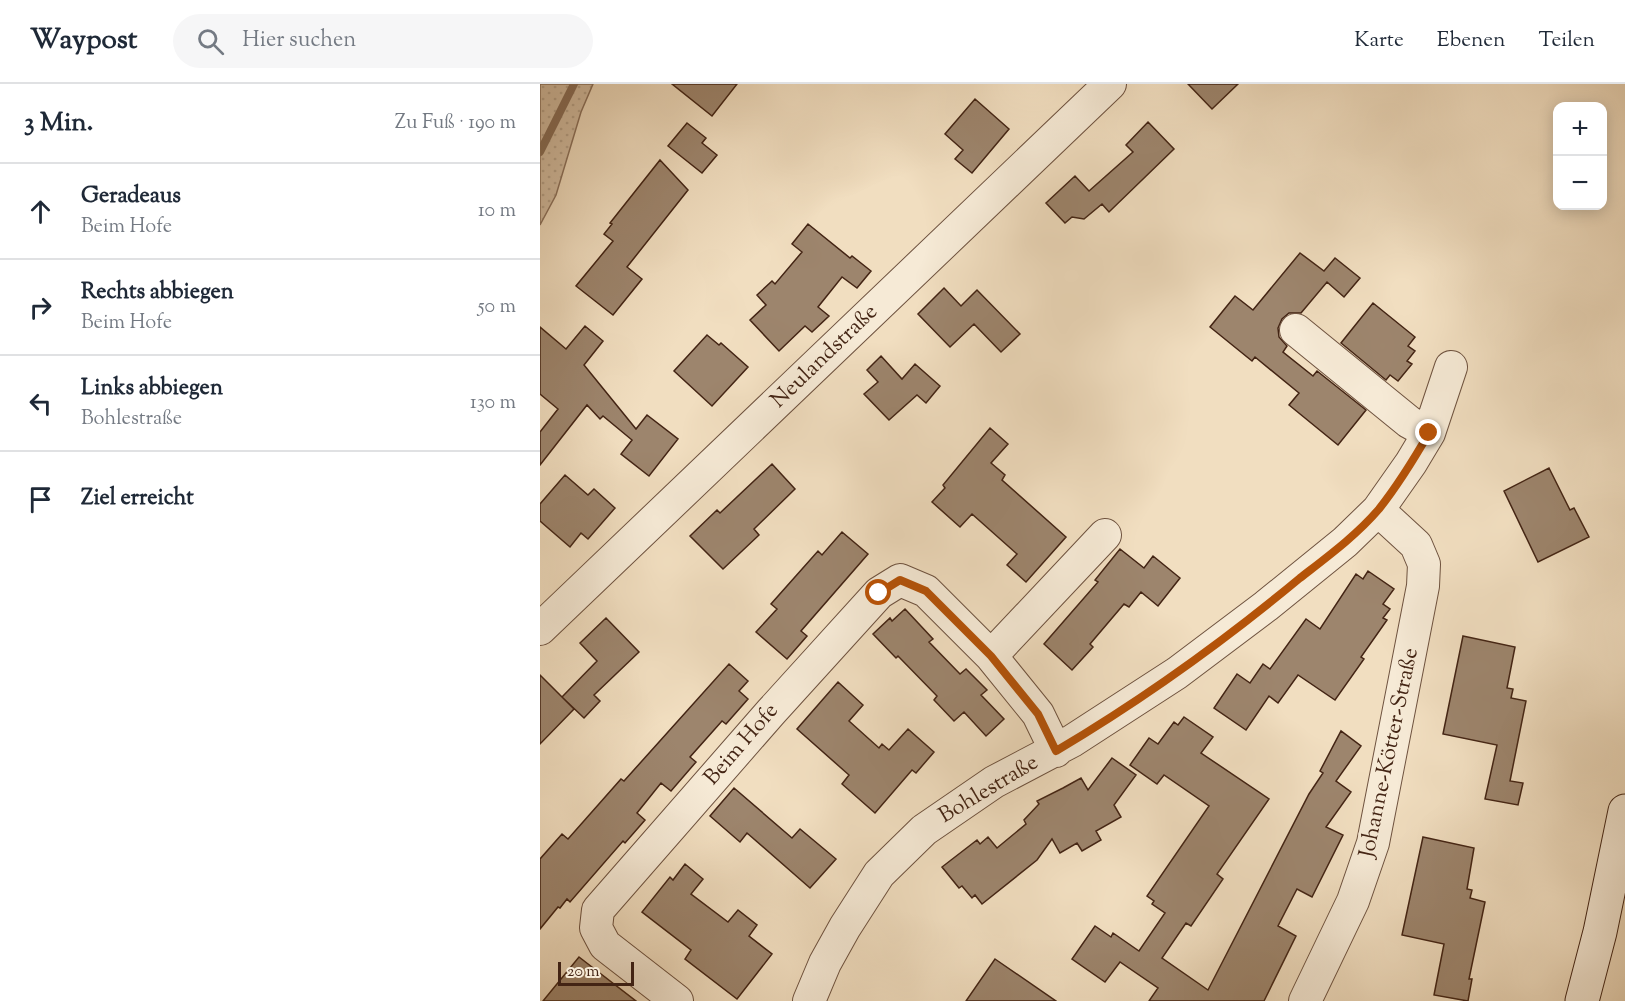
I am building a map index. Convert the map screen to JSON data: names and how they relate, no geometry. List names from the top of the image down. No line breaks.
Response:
{"streets":{"street":["Neulandstraße","Beim Hofe","Johanne-Kötter-Straße","Bohlestraße"]},"crossings":[["Beim Hofe","Bohlestraße"],["Johanne-Kötter-Straße","Bohlestraße"]],"scale_bar":"20 m","page":{"header":"Waypost","search":"Hier suchen","nav":["Karte","Ebenen","Teilen"],"heading":["3 Min.","Zu Fuß · 190 m"],"map_buttons":["+","−"],"list":[["Geradeaus","Beim Hofe","10 m"],["Rechts abbiegen","Beim Hofe","50 m"],["Links abbiegen","Bohlestraße","130 m"],"Ziel erreicht"],"scale":"20 m"}}
